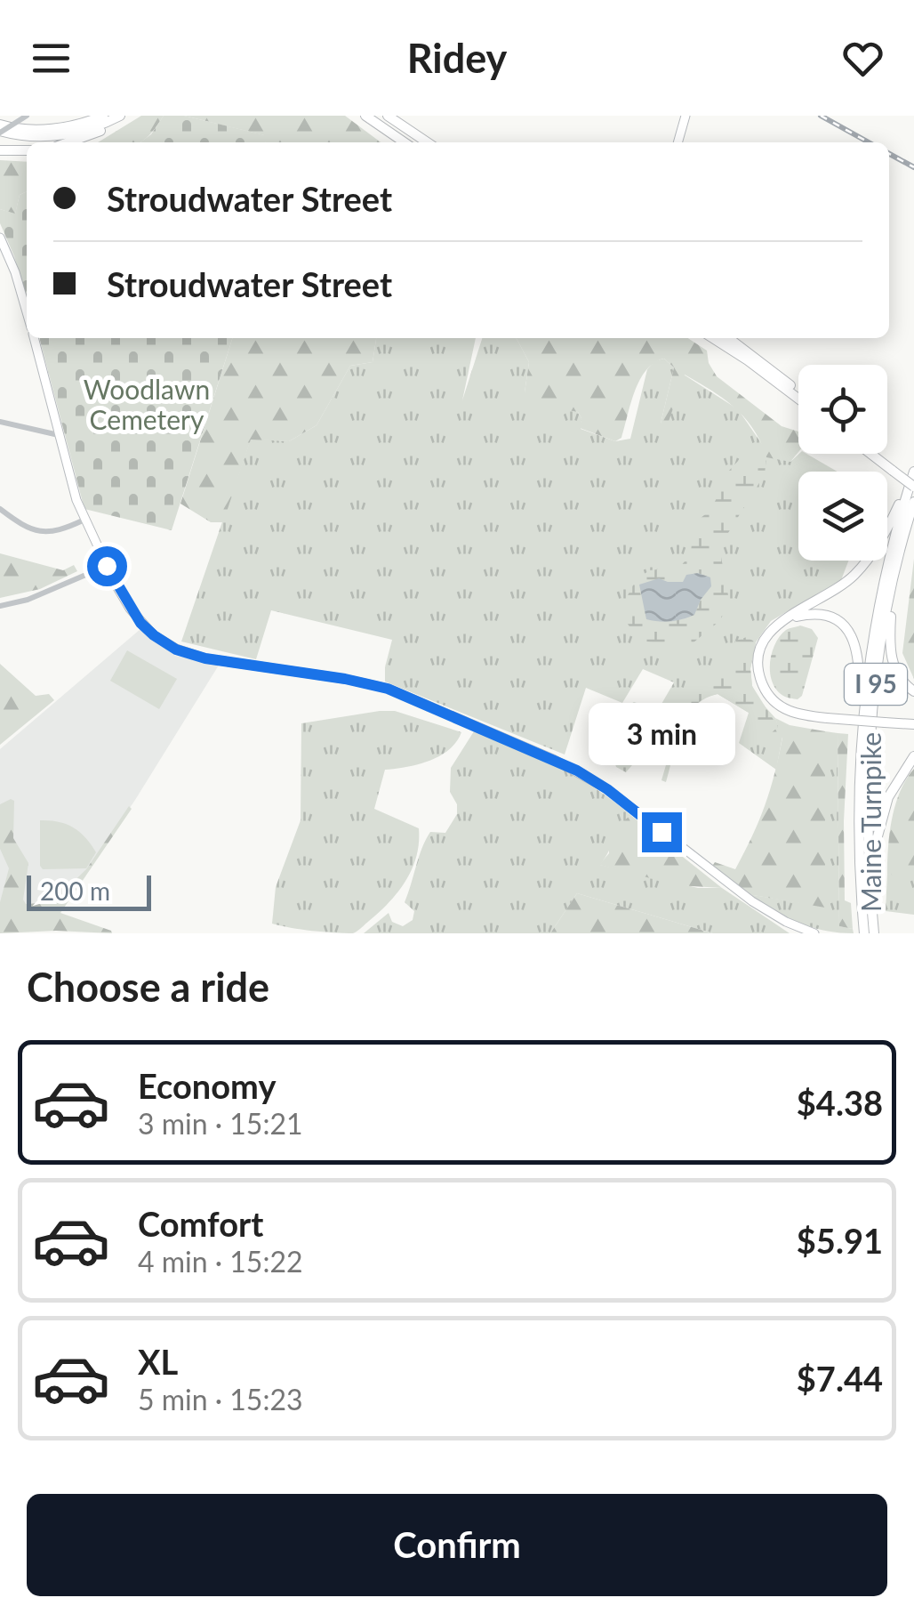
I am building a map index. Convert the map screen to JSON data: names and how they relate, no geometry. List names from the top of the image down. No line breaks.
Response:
{"streets":{"highway":["I 95","Maine Turnpike"]},"parks":["Woodlawn Cemetery"],"scale_bar":"200 m","page":{"header":"Ridey","banner":["Stroudwater Street","Stroudwater Street"],"bubble":"3 min","scale":"200 m","heading":"Choose a ride","list":[{"name":"Economy","note":"3 min · 15:21","value":"$4.38"},{"name":"Comfort","note":"4 min · 15:22","value":"$5.91"},{"name":"XL","note":"5 min · 15:23","value":"$7.44"}],"buttons":"Confirm"}}
